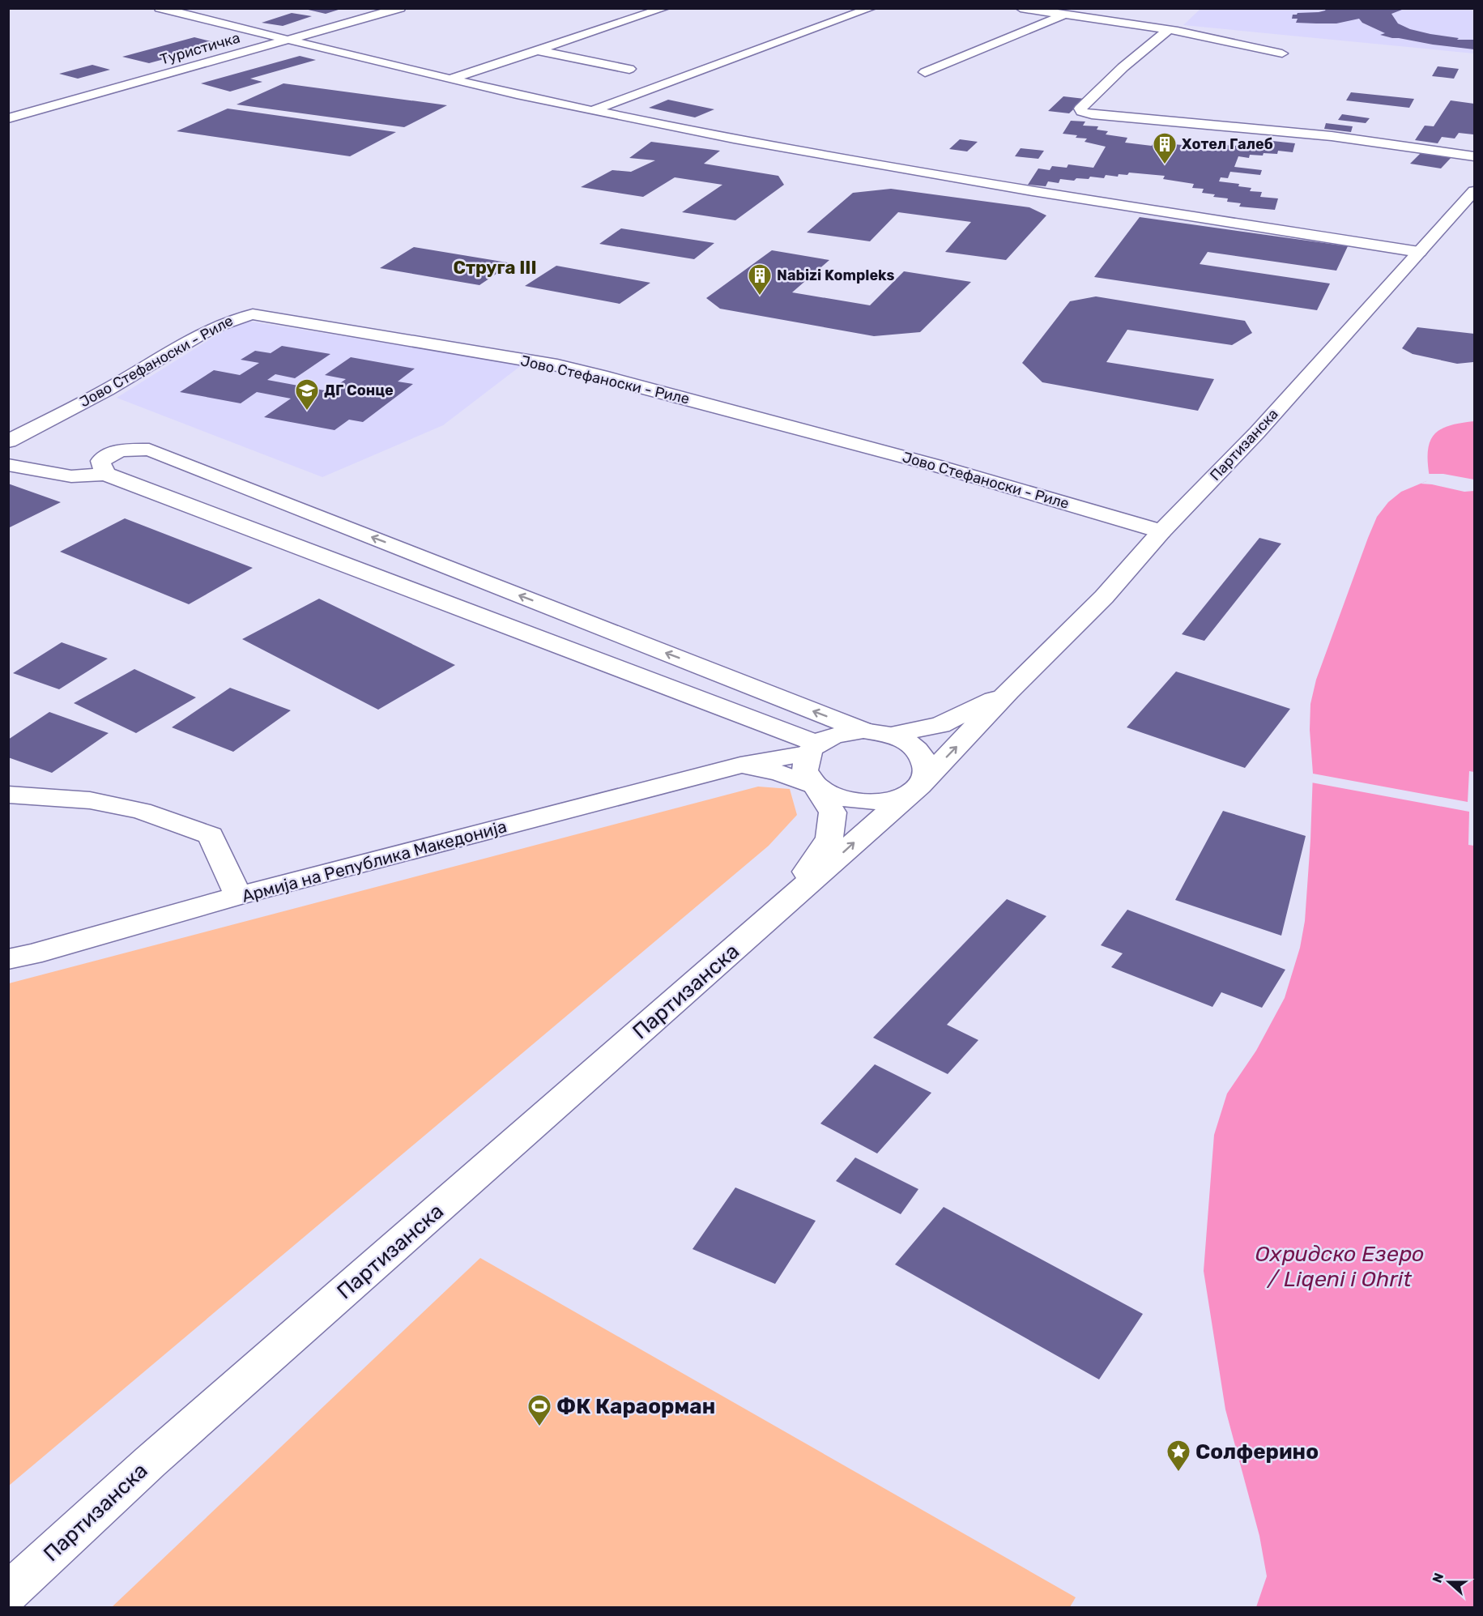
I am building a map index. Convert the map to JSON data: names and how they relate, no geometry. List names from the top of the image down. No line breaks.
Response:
{"streets":{"street":["Туристичка","Јово Стефаноски - Риле","Партизанска","Армија на Република Македонија"]},"crossings":[["Јово Стефаноски - Риле","Партизанска"],["Партизанска","Армија на Република Македонија"]],"districts":["Струга III"],"water":["Охридско Езеро / Liqeni i Ohrit"],"places":{"building":["Хотел Галеб","Nabizi Kompleks"],"school or university":["ДГ Сонце"],"sports":["ФК Караорман"],"place":["Солферино"]},"north":"left"}
